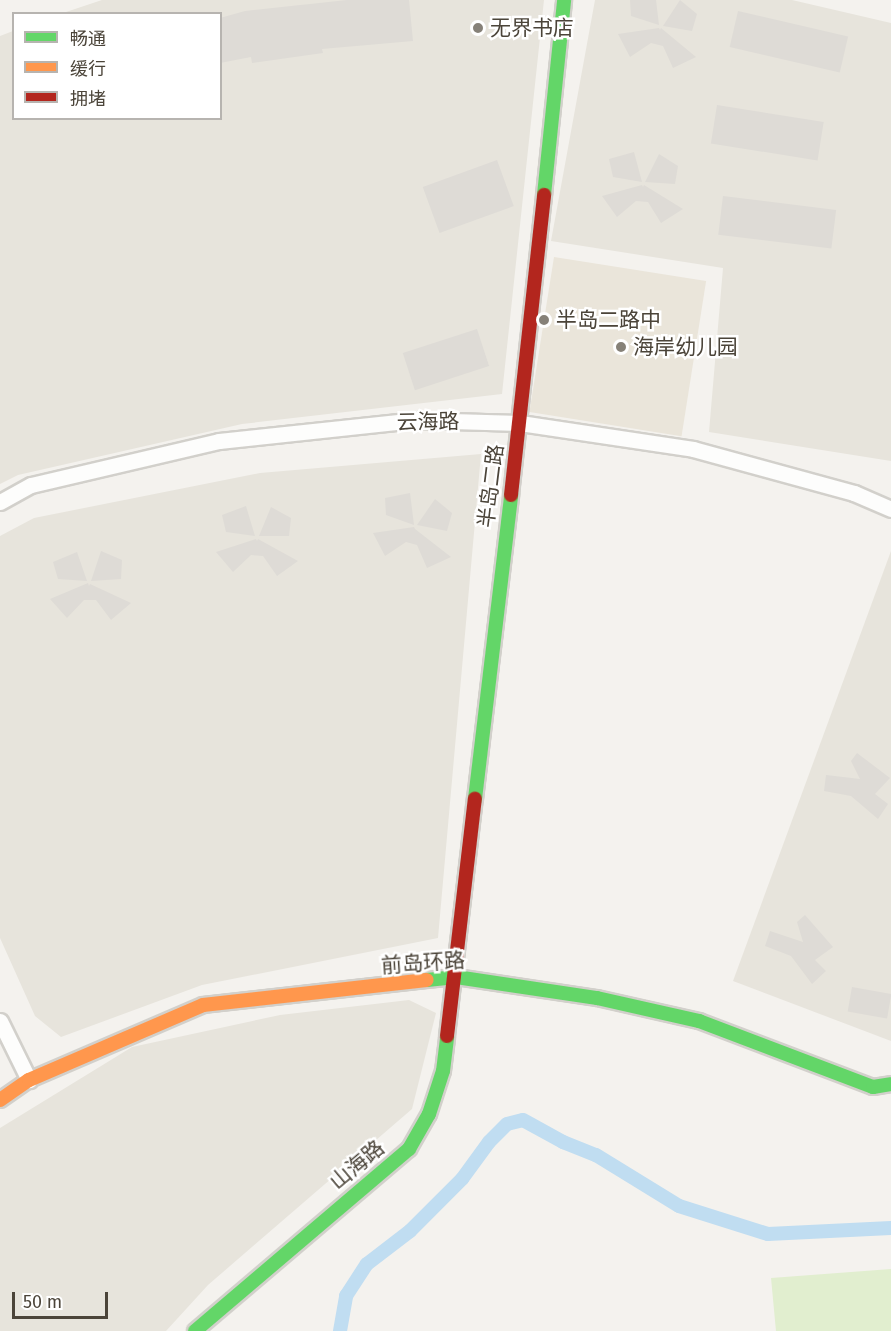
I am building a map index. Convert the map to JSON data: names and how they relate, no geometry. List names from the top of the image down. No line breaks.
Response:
{"streets":{"street":["云海路","半岛二路","前岛环路","山海路"]},"crossings":[["云海路","半岛二路"],["半岛二路","前岛环路"],["半岛二路","山海路"],["前岛环路","山海路"]],"places":["无界书店","半岛二路中","海岸幼儿园"],"legend":["畅通","缓行","拥堵"],"scale_bar":"50 m"}
